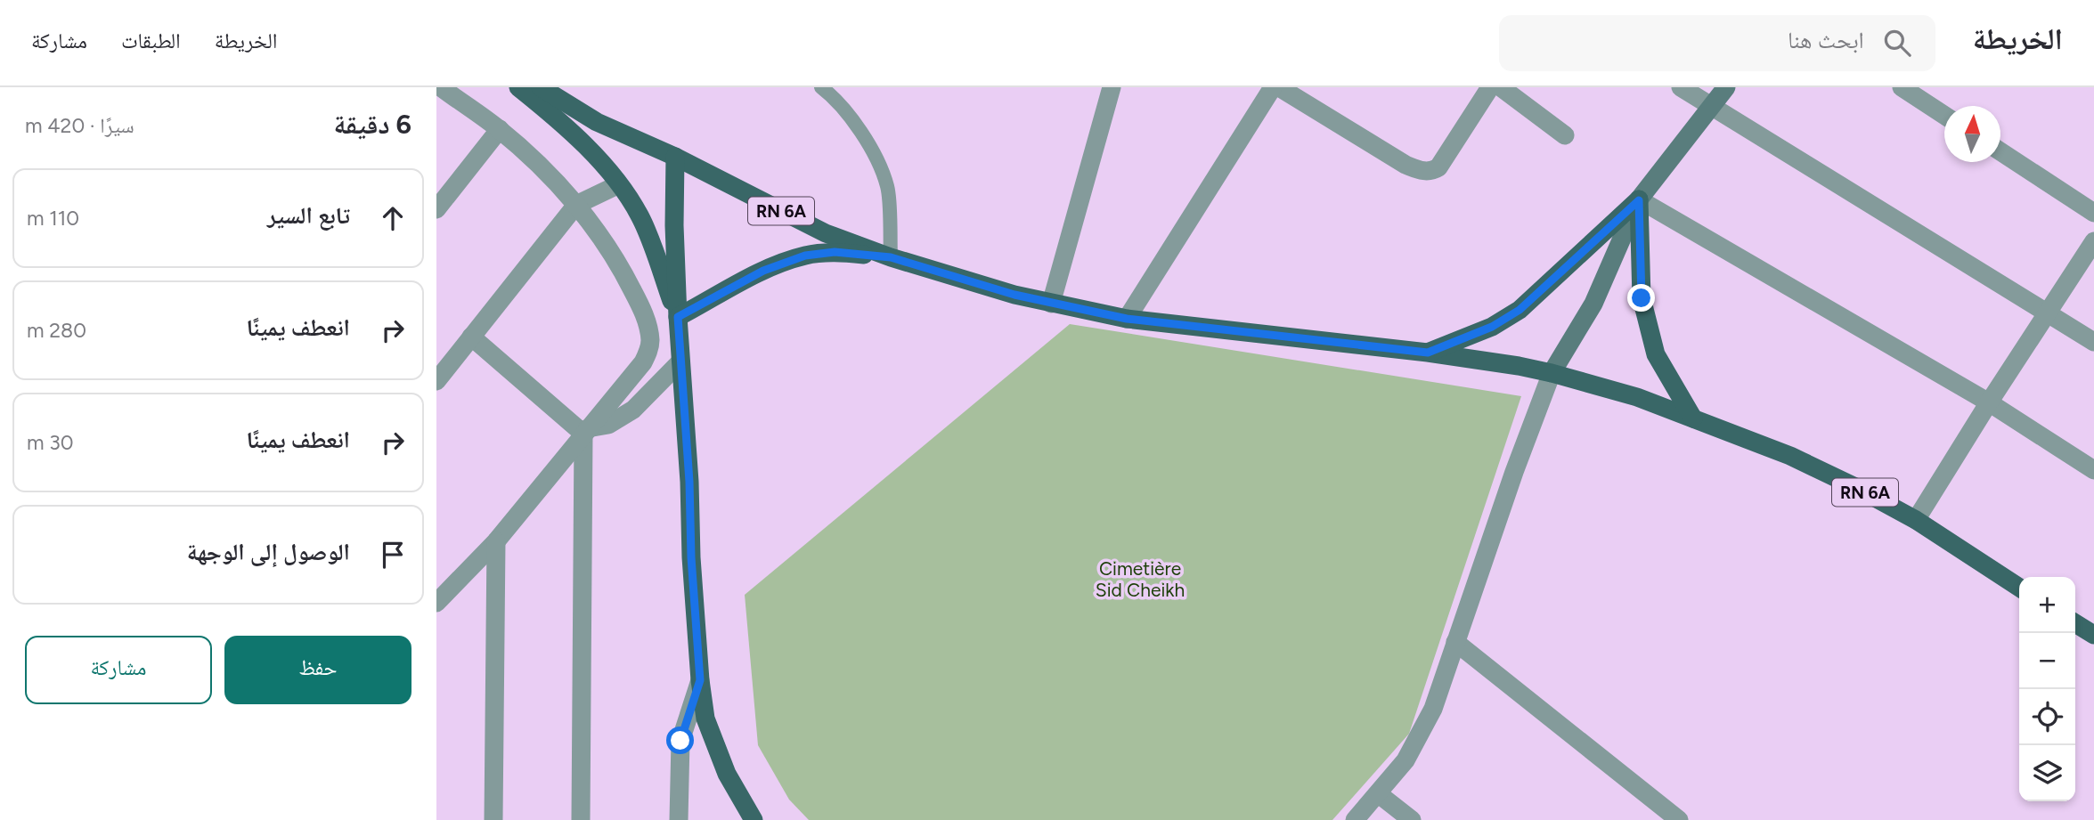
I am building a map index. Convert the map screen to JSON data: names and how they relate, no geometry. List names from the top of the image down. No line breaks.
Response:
{"streets":{"main road":["RN 6A"]},"parks":["Cimetière Sid Cheikh"],"north":"top","page":{"header":"الخريطة","search":"ابحث هنا","nav":["الخريطة","الطبقات","مشاركة"],"heading":["6 دقيقة","سيرًا · 420 m"],"list":[["تابع السير","110 m"],["انعطف يمينًا","280 m"],["انعطف يمينًا","30 m"],"الوصول إلى الوجهة"],"map_buttons":["+","−"],"buttons":["حفظ","مشاركة"]}}
